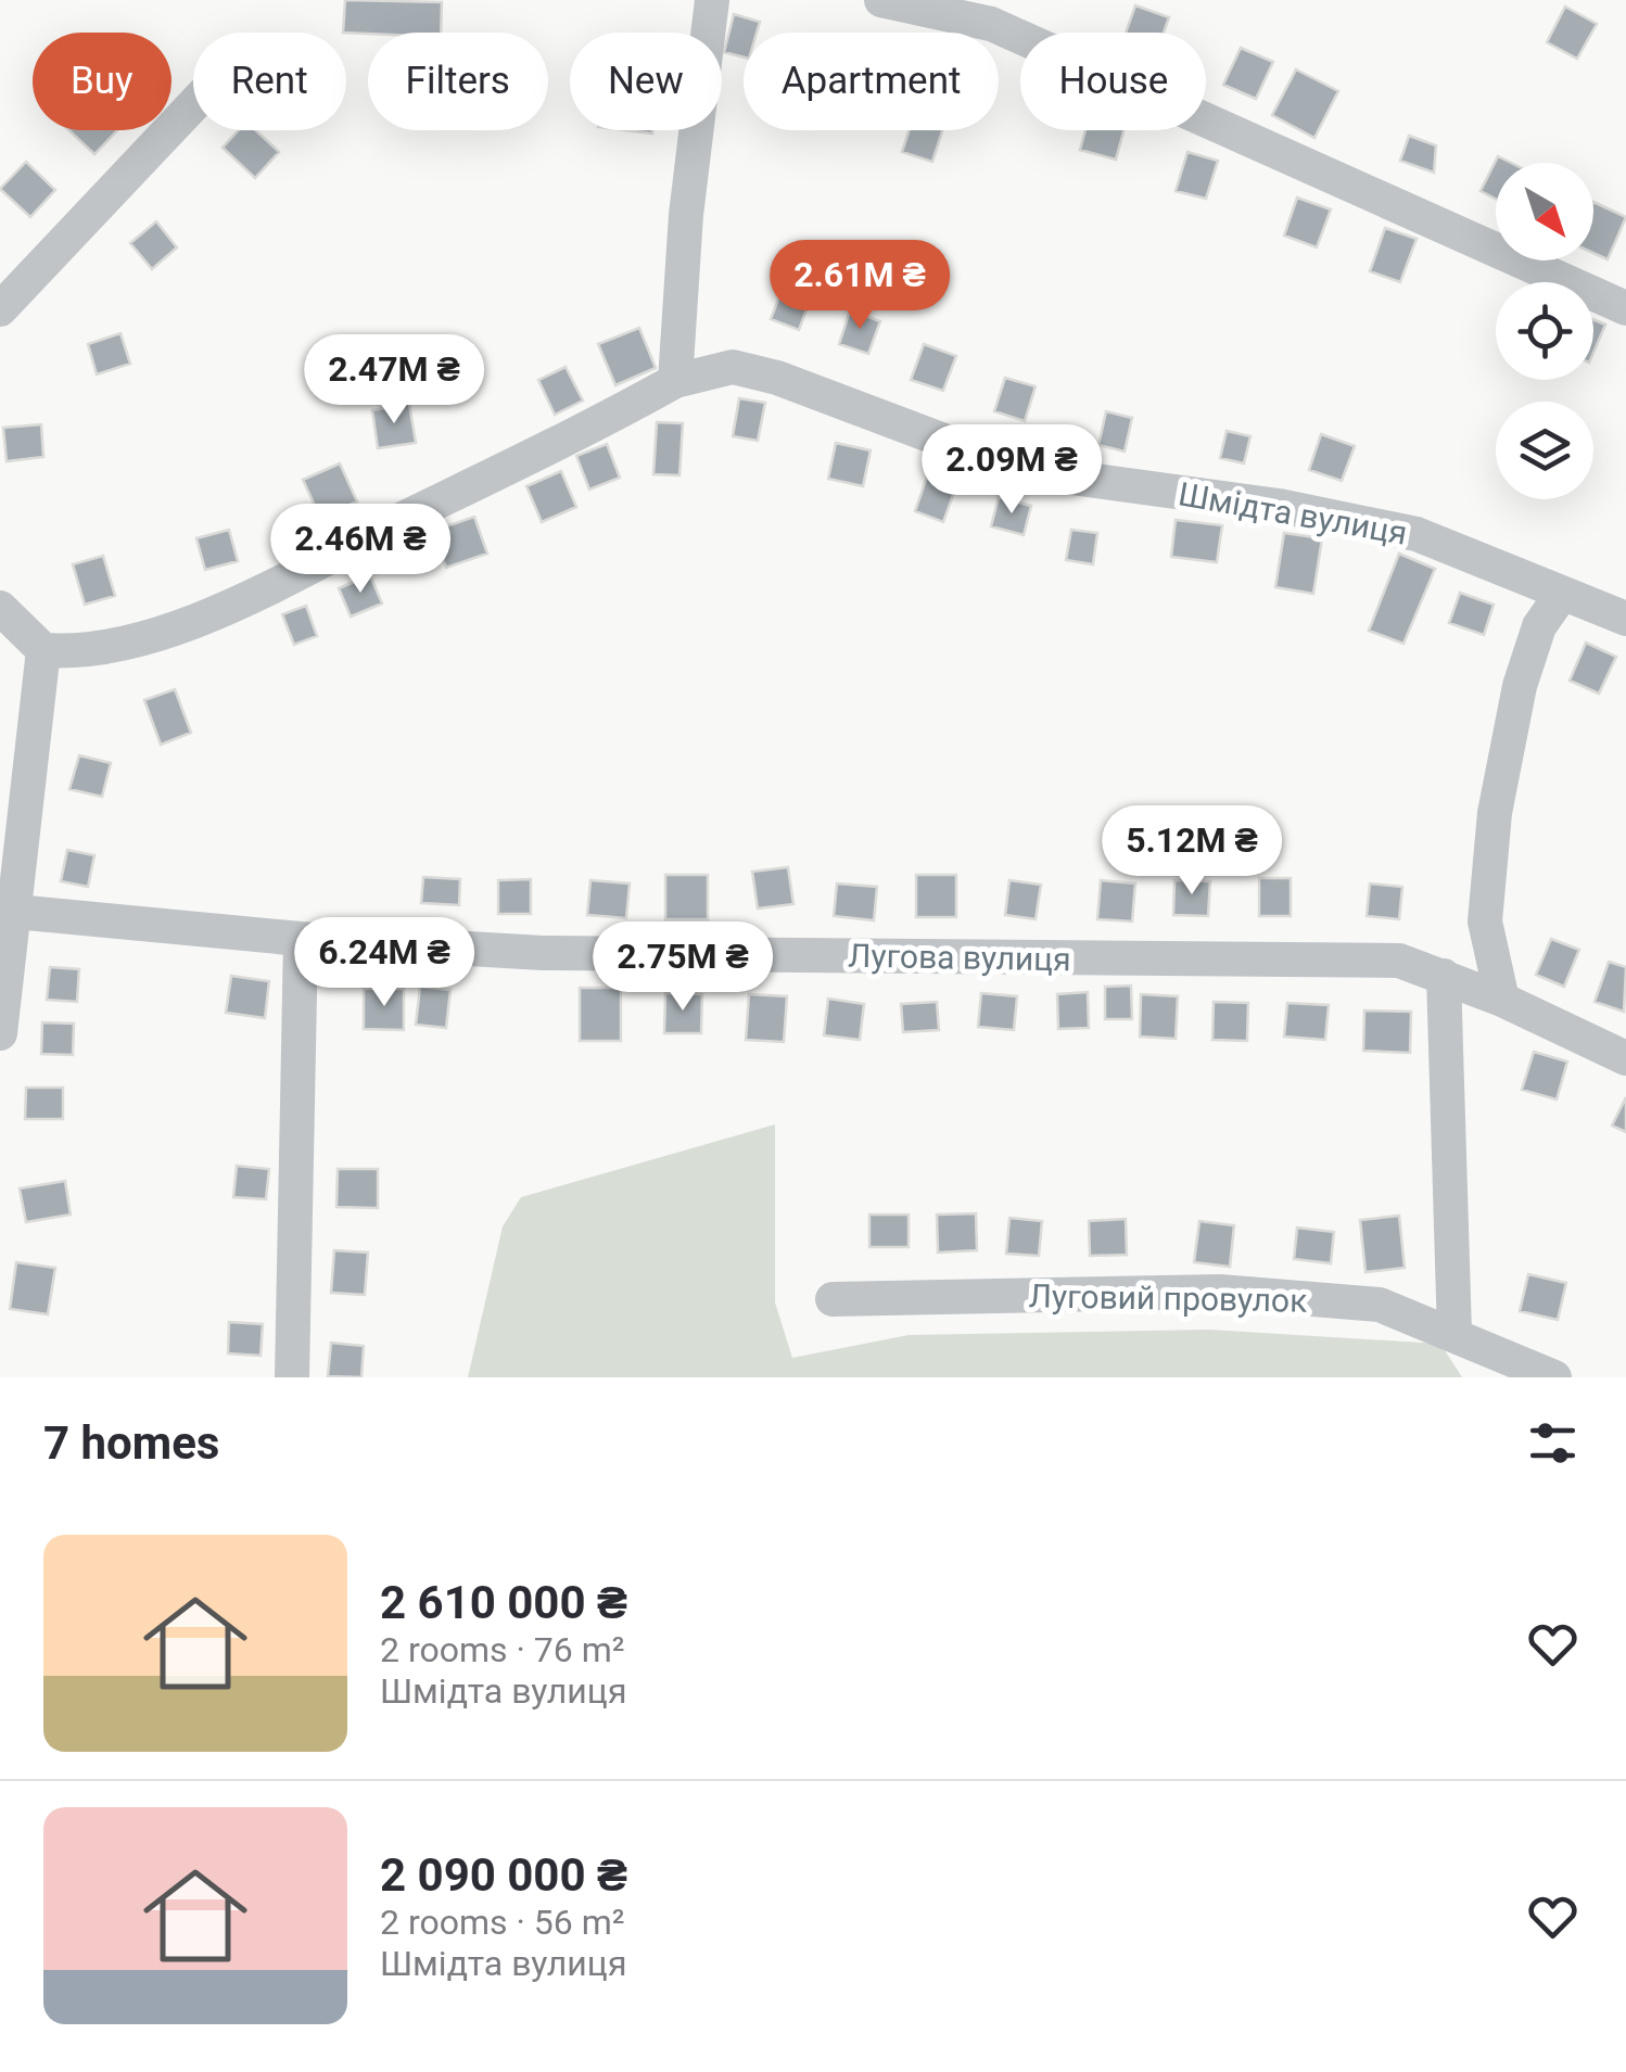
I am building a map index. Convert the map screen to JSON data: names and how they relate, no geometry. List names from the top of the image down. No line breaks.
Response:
{"streets":{"street":["Шмідта вулиця","Лугова вулиця","Луговий провулок"]},"north":"bottom right","page":{"chip":["Buy","Rent","Filters","New","Apartment","House"],"price":["2.61M ₴","2.47M ₴","2.09M ₴","2.46M ₴","5.12M ₴","6.24M ₴","2.75M ₴"],"heading":"7 homes","list":[{"name":"2 610 000 ₴","note":"2 rooms · 76 m² · Шмідта вулиця"},{"name":"2 090 000 ₴","note":"2 rooms · 56 m² · Шмідта вулиця"}]}}
